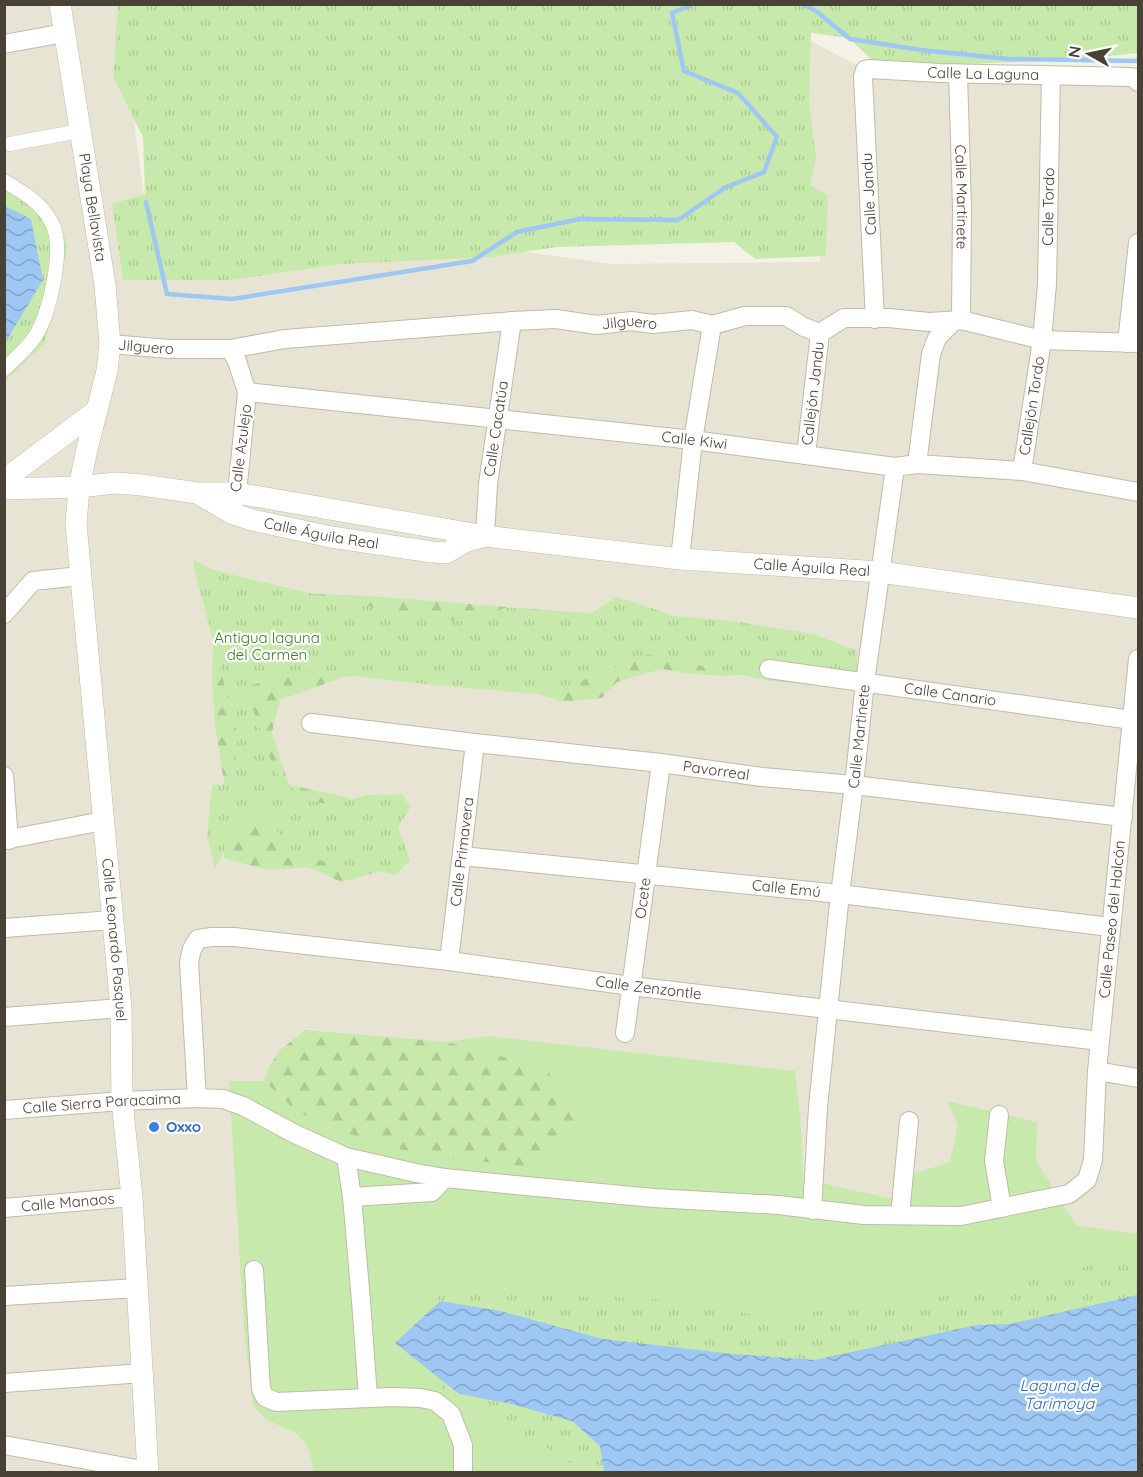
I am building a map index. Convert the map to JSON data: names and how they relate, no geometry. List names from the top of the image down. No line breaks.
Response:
{"streets":{"street":["Calle La Laguna","Calle Jandu","Calle Martinete","Playa Bellavista","Calle Tordo","Jilguero","Callejón Jandu","Callejón Tordo","Calle Cacatúa","Calle Kiwi","Calle Azulejo","Calle Águila Real","Calle Canario","Pavorreal","Calle Primavera","Calle Emú","Ocete","Calle Paseo del Halcón","Calle Leonardo Pasquel","Calle Zenzontle","Calle Sierra Paracaima","Calle Manaos"]},"crossings":[["Calle La Laguna","Calle Jandu"],["Calle La Laguna","Calle Martinete"],["Calle La Laguna","Calle Tordo"],["Calle Martinete","Calle Kiwi"],["Calle Martinete","Calle Águila Real"],["Calle Martinete","Calle Canario"],["Calle Martinete","Pavorreal"],["Calle Martinete","Calle Emú"],["Calle Martinete","Calle Zenzontle"],["Calle Martinete","Calle Sierra Paracaima"],["Playa Bellavista","Jilguero"],["Playa Bellavista","Calle Leonardo Pasquel"],["Calle Tordo","Callejón Tordo"],["Jilguero","Callejón Jandu"],["Jilguero","Calle Cacatúa"],["Jilguero","Calle Azulejo"],["Callejón Jandu","Calle Kiwi"],["Callejón Tordo","Calle Kiwi"],["Calle Cacatúa","Calle Kiwi"],["Calle Cacatúa","Calle Águila Real"],["Calle Kiwi","Calle Azulejo"],["Calle Azulejo","Calle Águila Real"],["Calle Águila Real","Calle Leonardo Pasquel"],["Calle Canario","Calle Paseo del Halcón"],["Pavorreal","Calle Primavera"],["Pavorreal","Ocete"],["Pavorreal","Calle Paseo del Halcón"],["Calle Primavera","Calle Emú"],["Calle Primavera","Calle Zenzontle"],["Calle Emú","Ocete"],["Calle Emú","Calle Paseo del Halcón"],["Ocete","Calle Zenzontle"],["Calle Paseo del Halcón","Calle Zenzontle"],["Calle Paseo del Halcón","Calle Sierra Paracaima"],["Calle Leonardo Pasquel","Calle Sierra Paracaima"],["Calle Leonardo Pasquel","Calle Manaos"],["Calle Zenzontle","Calle Sierra Paracaima"]],"water":["Laguna de Tarimoya"],"parks":["Antigua laguna del Carmen"],"places":["Oxxo"],"north":"left"}
